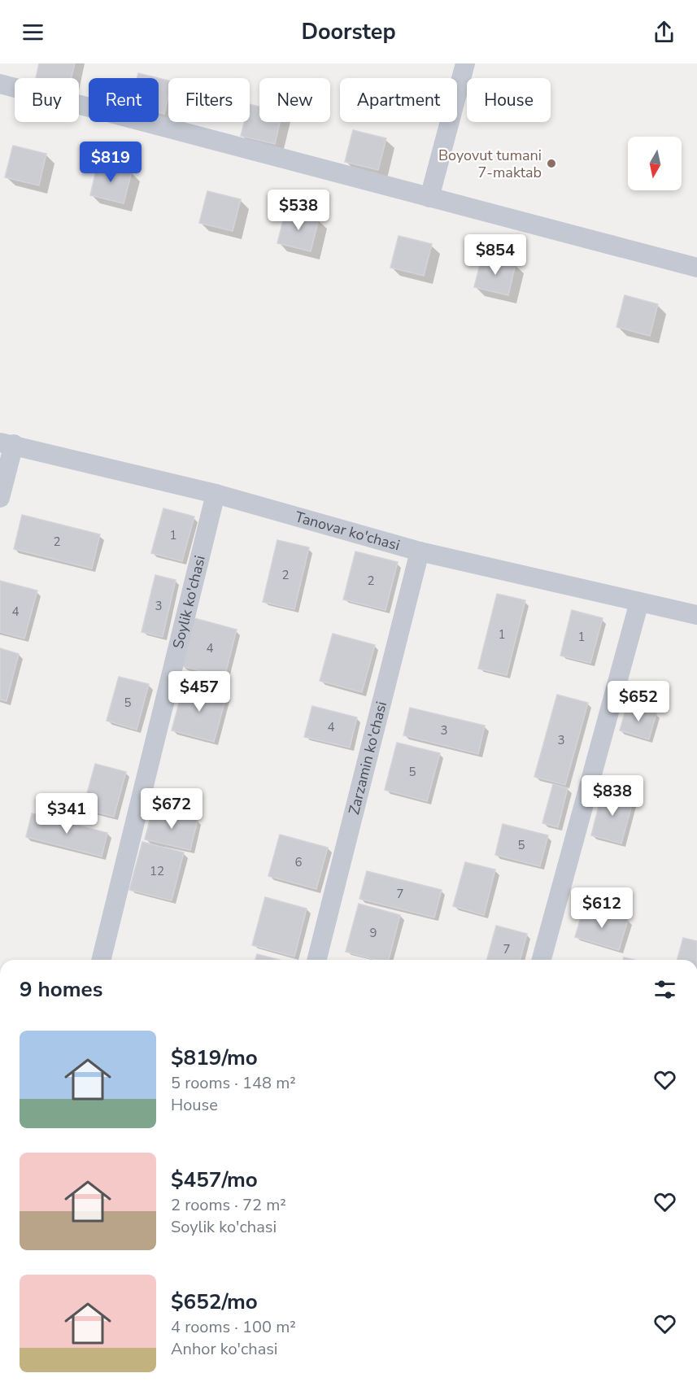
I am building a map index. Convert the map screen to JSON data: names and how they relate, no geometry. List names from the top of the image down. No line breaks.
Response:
{"streets":{"street":["Tanovar ko'chasi","Soylik ko'chasi","Zarzamin ko'chasi"]},"crossings":[["Tanovar ko'chasi","Soylik ko'chasi"],["Tanovar ko'chasi","Zarzamin ko'chasi"]],"places":["Boyovut tumani 7-maktab"],"house_numbers":["1","2","2","2","3","4","1","1","4","5","4","3","3","5","5","6","12","7","9","7"],"north":"bottom","page":{"header":"Doorstep","chip":["Buy","Rent","Filters","New","Apartment","House"],"price":["$819","$538","$854","$457","$652","$838","$672","$341","$612"],"heading":"9 homes","list":[{"name":"$819/mo","note":"5 rooms · 148 m² · House"},{"name":"$457/mo","note":"2 rooms · 72 m² · Soylik ko'chasi"},{"name":"$652/mo","note":"4 rooms · 100 m² · Anhor ko'chasi"}]}}
